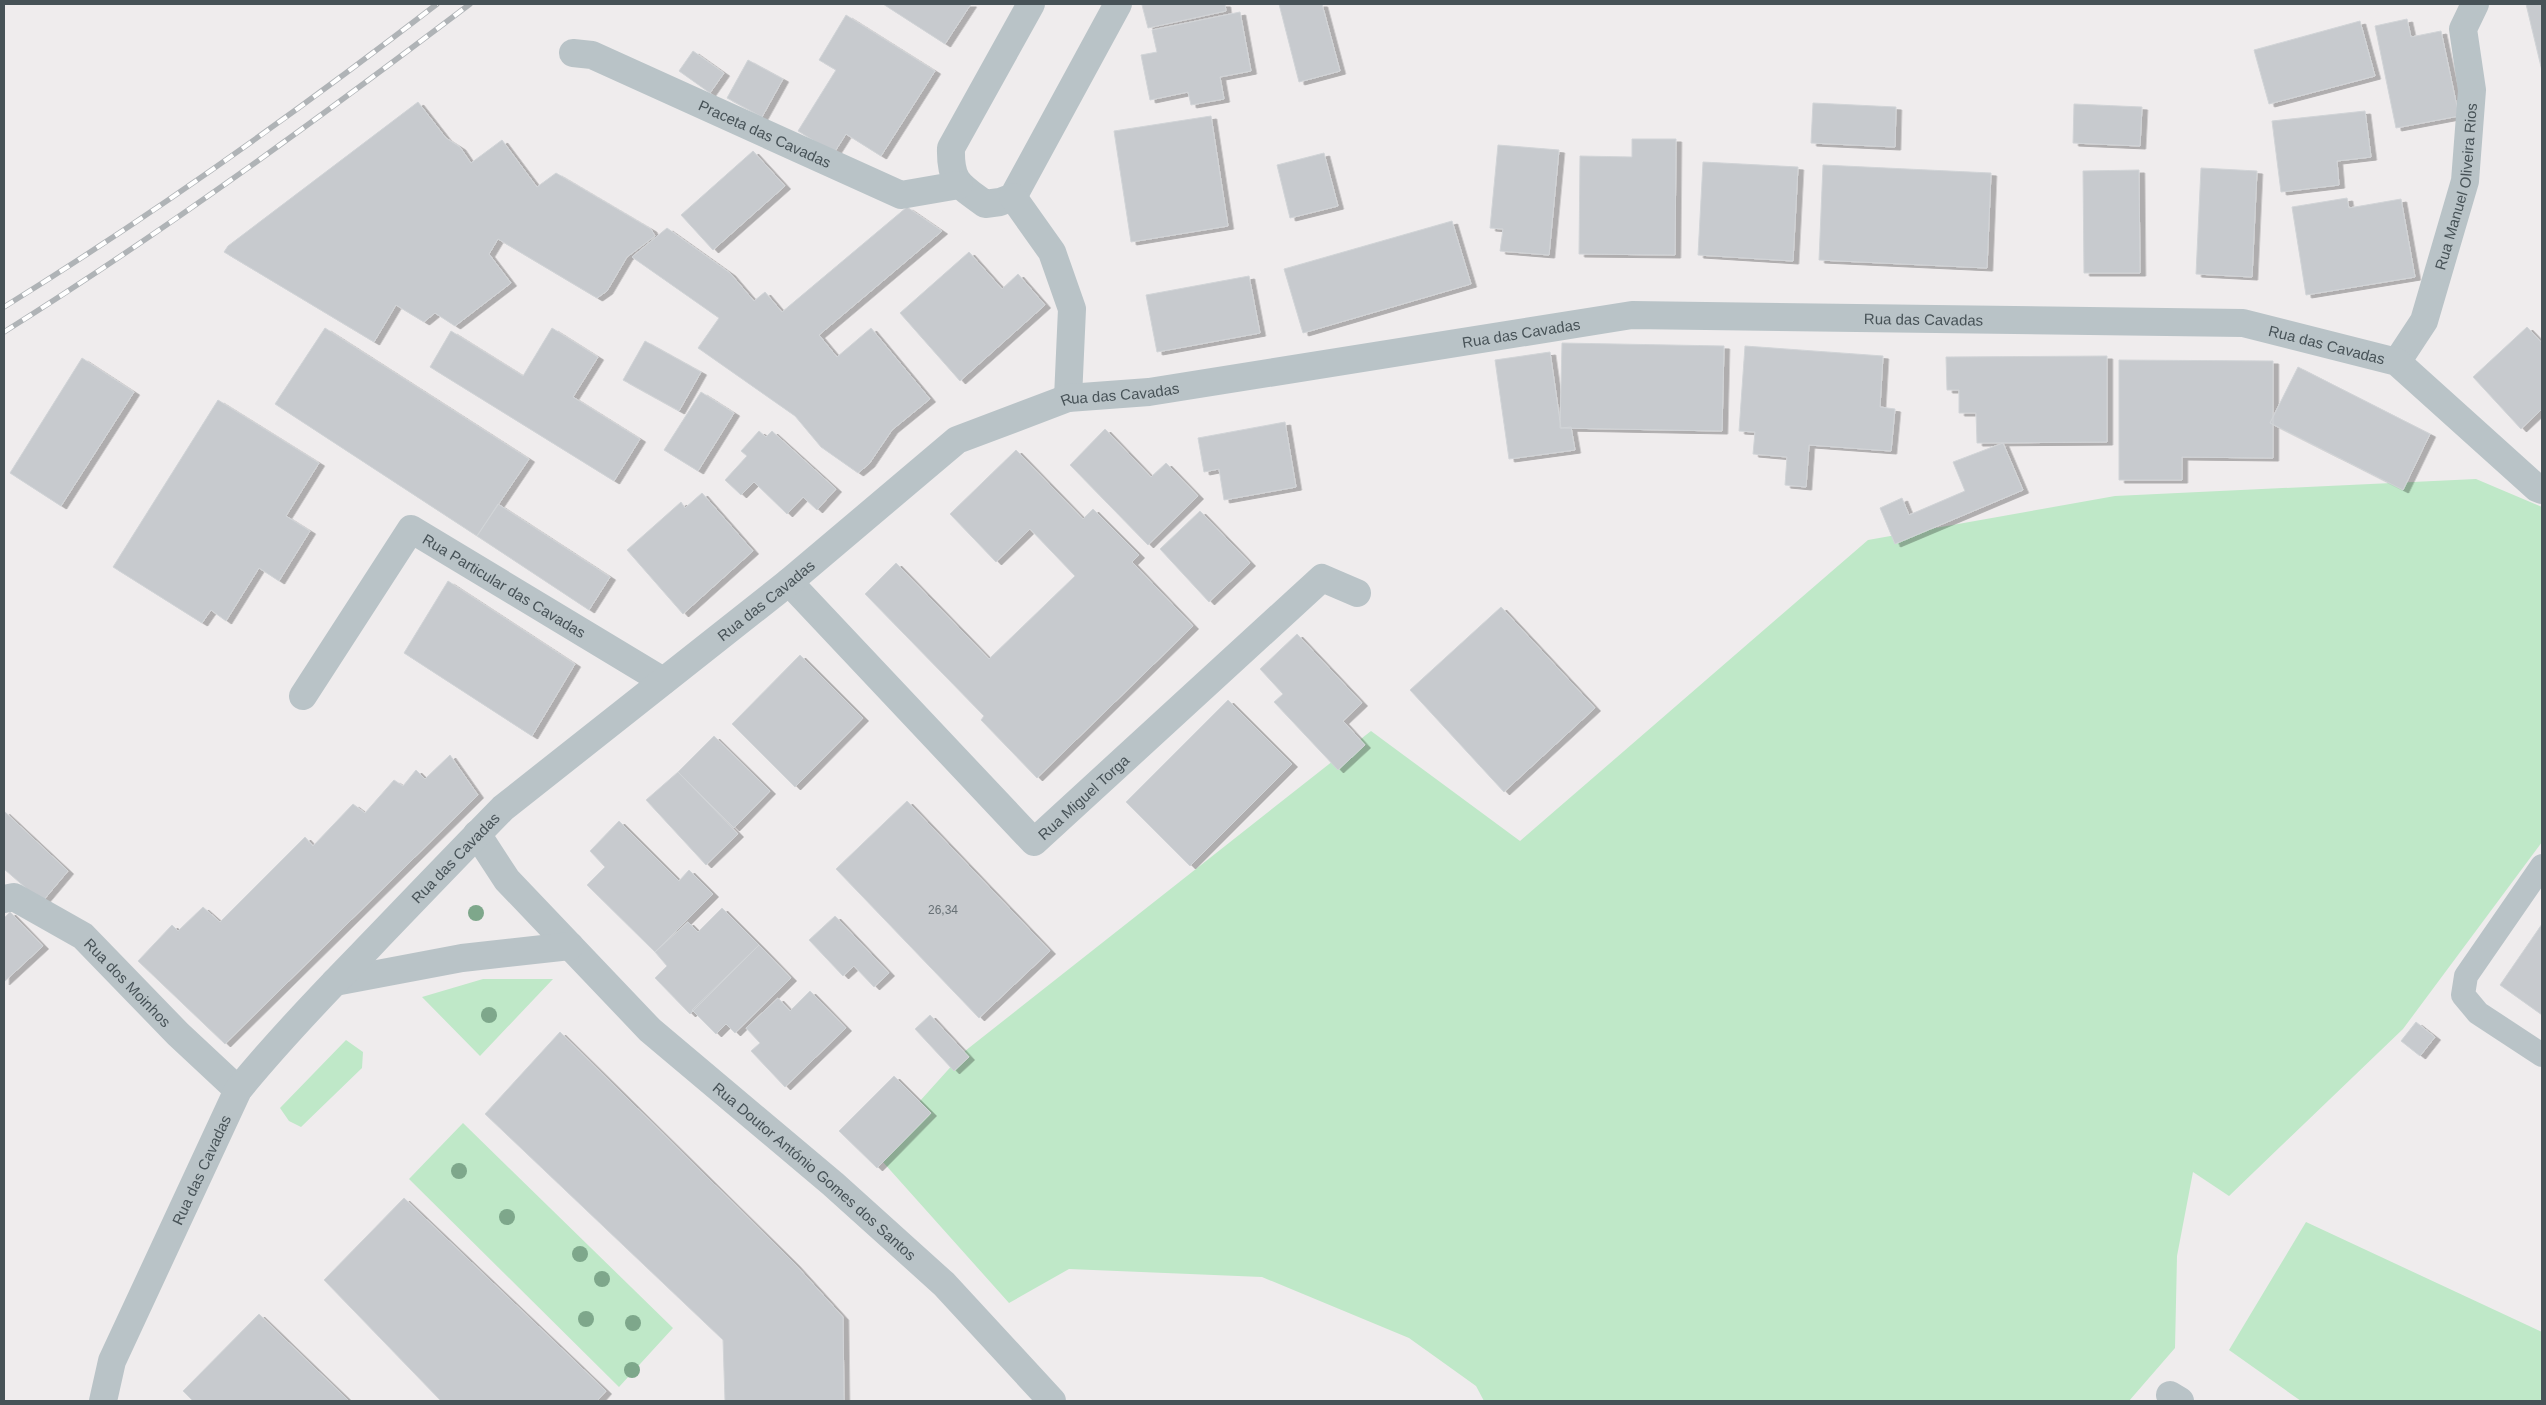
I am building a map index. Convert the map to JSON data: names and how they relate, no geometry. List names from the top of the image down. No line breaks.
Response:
{"streets":{"street":["Praceta das Cavadas","Rua Manuel Oliveira Rios","Rua das Cavadas","Rua Particular das Cavadas","Rua Miguel Torga","Rua dos Moinhos","Rua Doutor António Gomes dos Santos"]},"crossings":[["Rua Manuel Oliveira Rios","Rua das Cavadas"],["Rua das Cavadas","Rua Particular das Cavadas"],["Rua das Cavadas","Rua Miguel Torga"],["Rua das Cavadas","Rua dos Moinhos"],["Rua das Cavadas","Rua Doutor António Gomes dos Santos"]],"house_numbers":["26,34"]}
